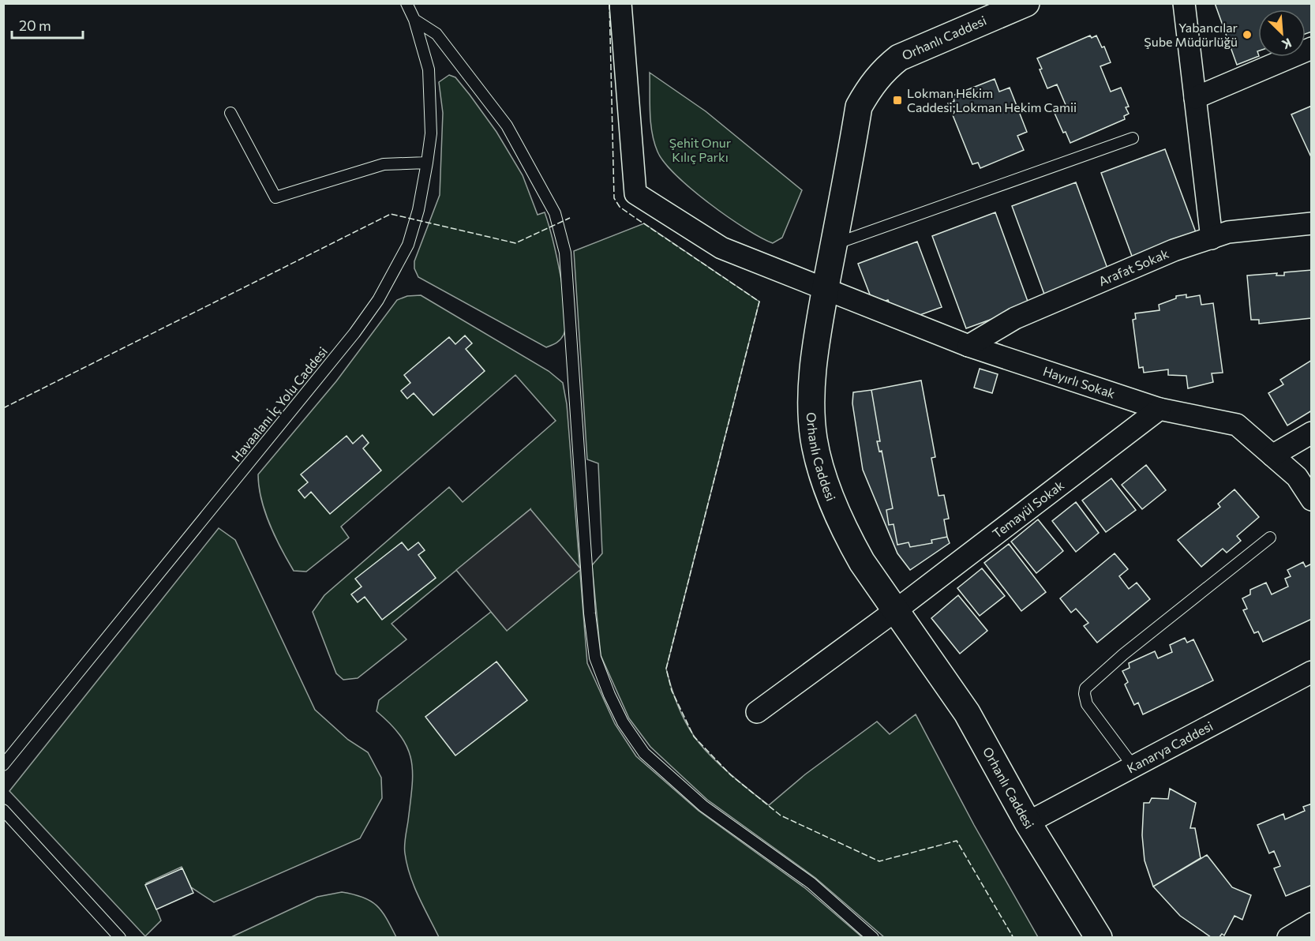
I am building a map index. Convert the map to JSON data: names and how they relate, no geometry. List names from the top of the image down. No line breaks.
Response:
{"streets":{"street":["Orhanlı Caddesi","Arafat Sokak","Hayırlı Sokak","Temayül Sokak","Kanarya Caddesi"],"lane":["Havaalanı İç Yolu Caddesi"]},"crossings":[["Orhanlı Caddesi","Hayırlı Sokak"],["Orhanlı Caddesi","Temayül Sokak"],["Orhanlı Caddesi","Kanarya Caddesi"],["Arafat Sokak","Hayırlı Sokak"],["Hayırlı Sokak","Temayül Sokak"]],"parks":["Şehit Onur Kılıç Parkı"],"places":{"other":["Yabancılar Şube Müdürlüğü"],"transit":["Lokman Hekim Caddesi;Lokman Hekim Camii"]},"scale_bar":"20 m","north":"bottom right"}
